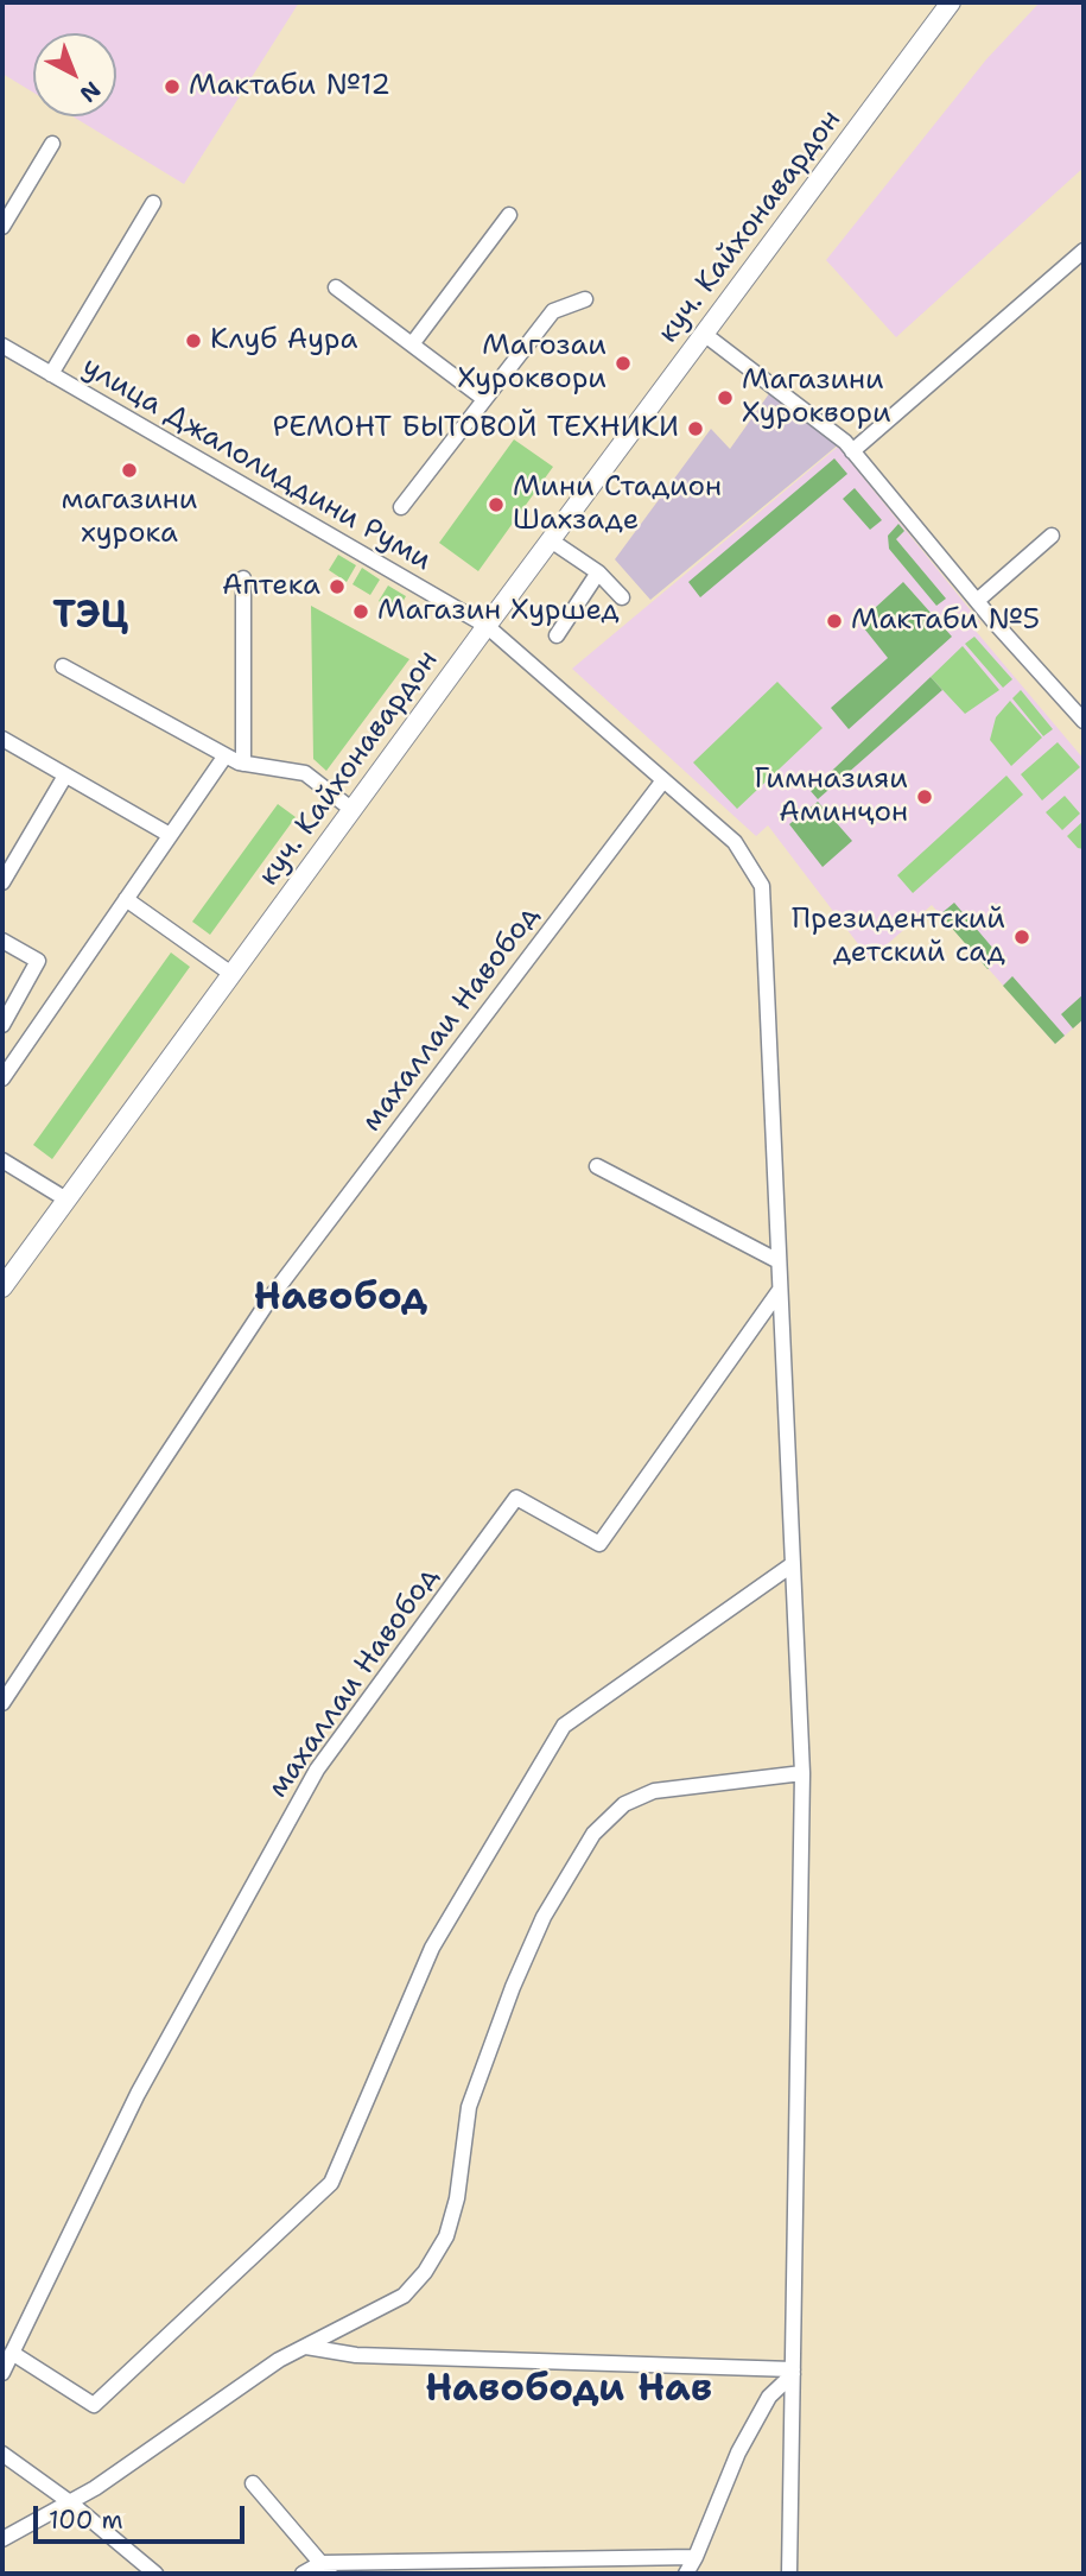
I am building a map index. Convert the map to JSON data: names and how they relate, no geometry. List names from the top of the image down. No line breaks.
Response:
{"streets":{"main road":["куч. Кайхонавардон"],"street":["улица Джалолиддини Руми","махаллаи Навобод"]},"crossings":[["куч. Кайхонавардон","улица Джалолиддини Руми"],["улица Джалолиддини Руми","махаллаи Навобод"]],"districts":["ТЭЦ","Навобод","Навободи Нав"],"places":["Мактаби №12","Клуб Аура","Магозаи Хуроквори","Магазини Хуроквори","РЕМОНТ БЫТОВОЙ ТЕХНИКИ","магазини хурока","Мини Стадион Шахзаде","Аптека","Магазин Хуршед","Мактаби №5","Гимназияи Аминҷон","Президентский детский сад"],"scale_bar":"100 m","north":"bottom right"}
